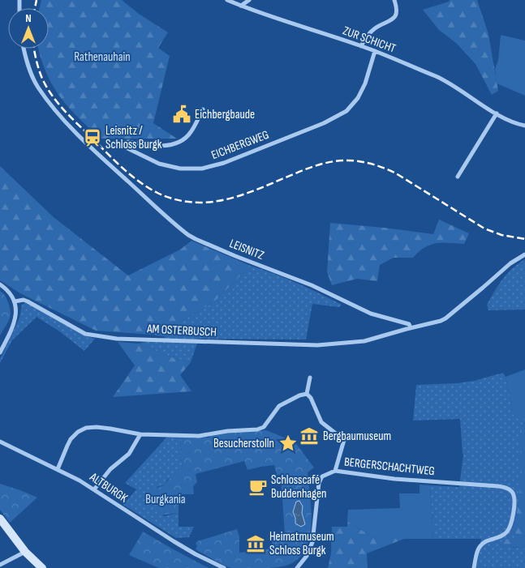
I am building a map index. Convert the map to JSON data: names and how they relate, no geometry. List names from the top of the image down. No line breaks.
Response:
{"streets":{"street":["ZUR SCHICHT","EICHBERGWEG","LEISNITZ","AM OSTERBUSCH","BERGERSCHACHTWEG","ALTBURGK"]},"crossings":[["ZUR SCHICHT","EICHBERGWEG"],["LEISNITZ","AM OSTERBUSCH"]],"parks":["Rathenauhain","Burgkania"],"places":{"public building":["Eichbergbaude"],"station":["Leisnitz / Schloss Burgk"],"museum":["Bergbaumuseum","Heimatmuseum Schloss Burgk"],"place":["Besucherstolln"],"cafe":["Schlosscafé Buddenhagen"]},"north":"top"}
